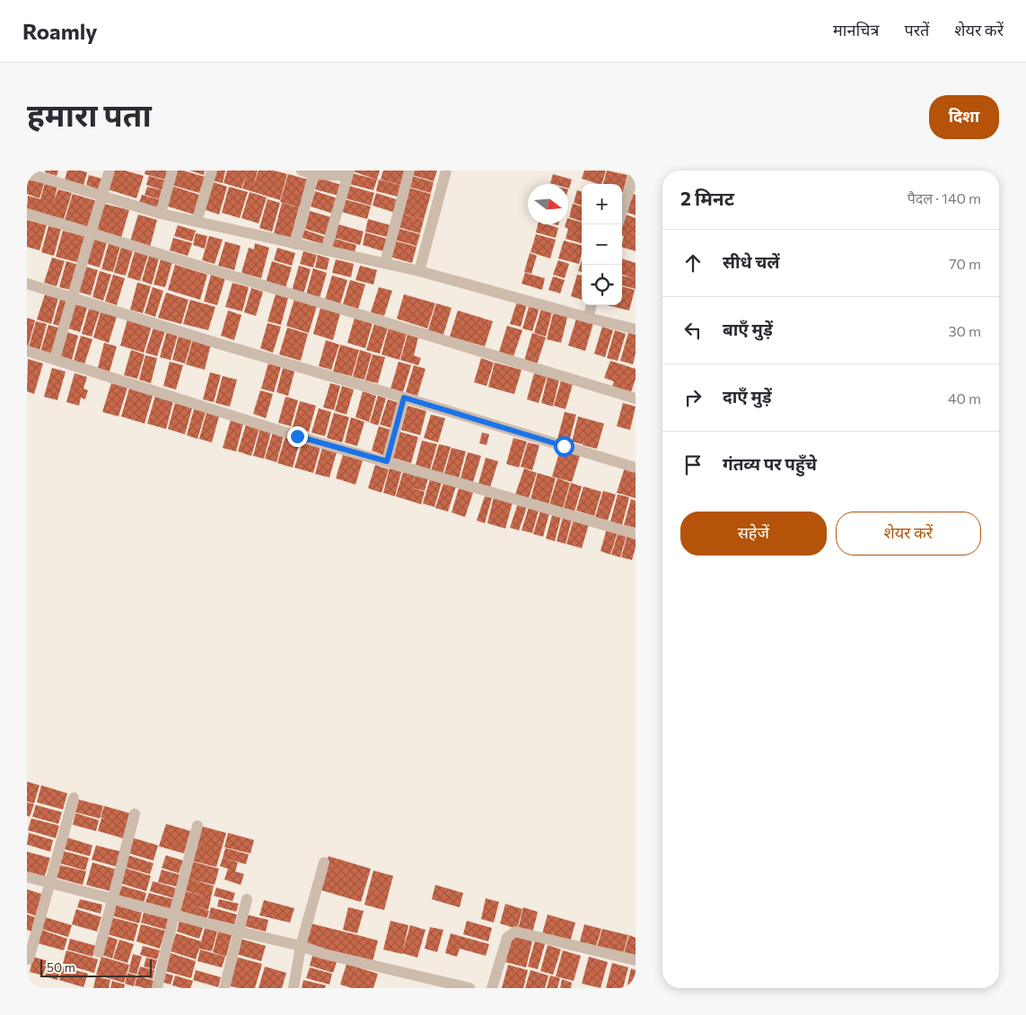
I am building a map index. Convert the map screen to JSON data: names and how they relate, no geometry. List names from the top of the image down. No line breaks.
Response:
{"scale_bar":"50 m","north":"right","page":{"header":"Roamly","nav":["मानचित्र","परतें","शेयर करें"],"title":"हमारा पता","buttons":["दिशा",["सहेजें","शेयर करें"]],"heading":["2 मिनट","पैदल · 140 m"],"map_buttons":["+","−"],"list":[["सीधे चलें","70 m"],["बाएँ मुड़ें","30 m"],["दाएँ मुड़ें","40 m"],"गंतव्य पर पहुँचे"],"scale":"50 m"}}
